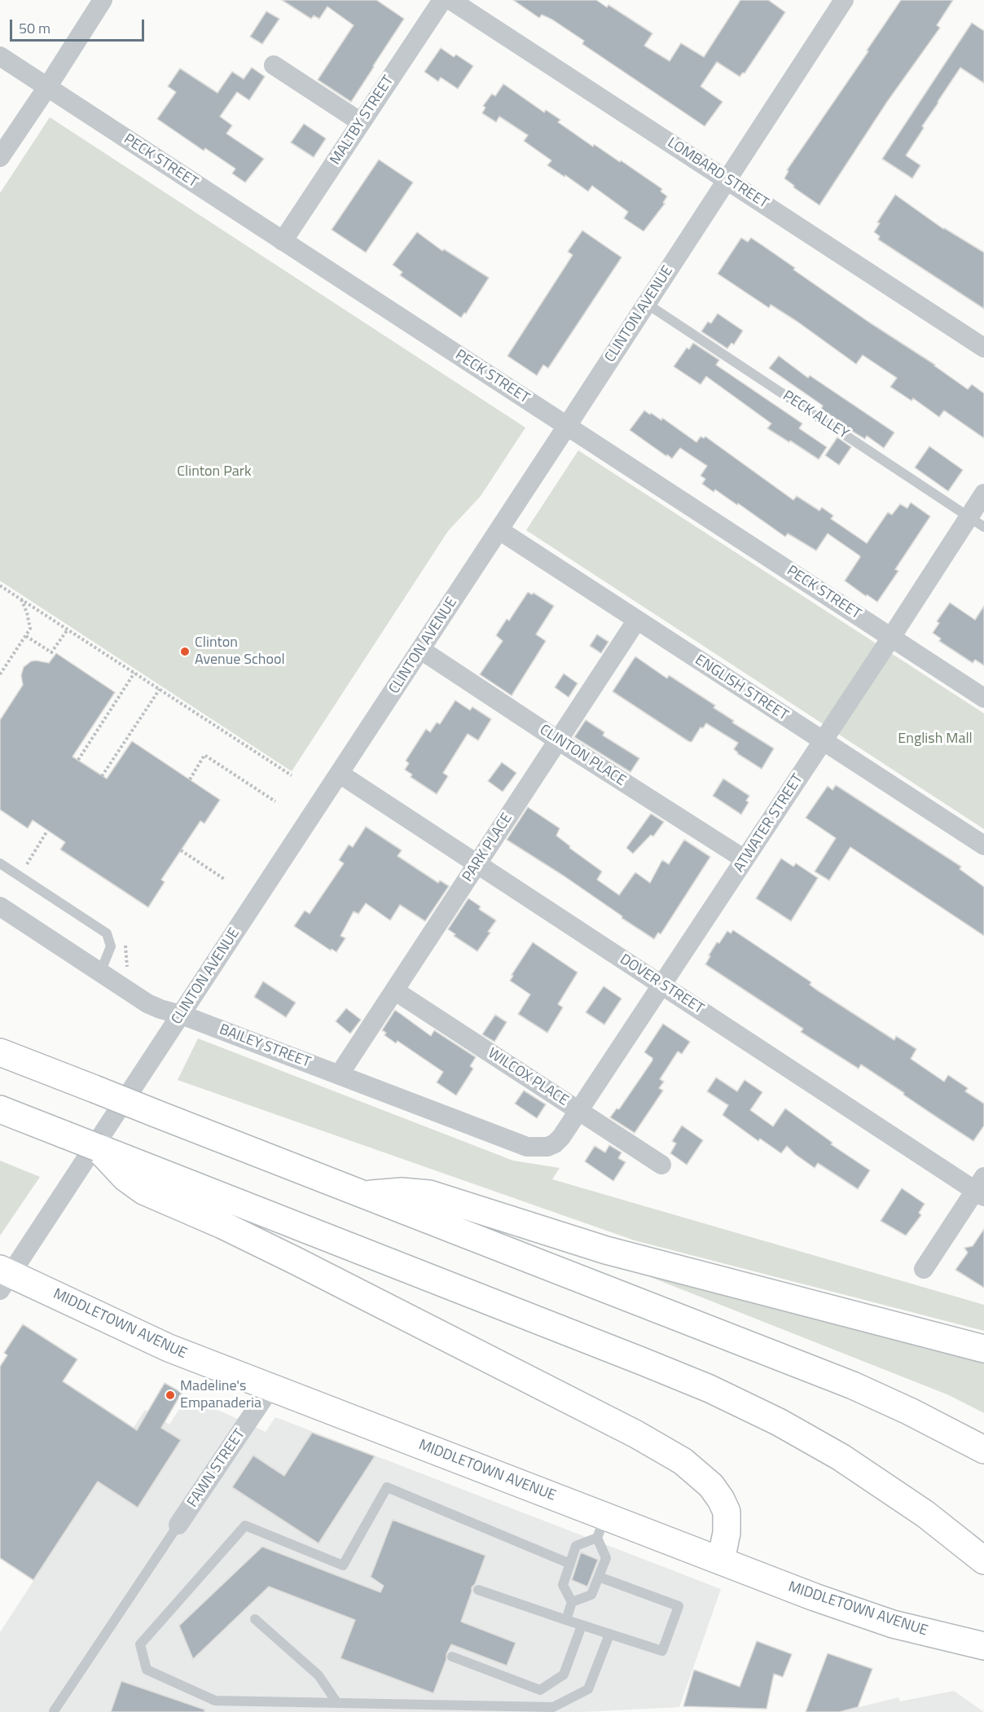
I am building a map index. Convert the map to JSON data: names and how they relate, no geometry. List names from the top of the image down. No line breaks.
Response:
{"streets":{"main road":["MIDDLETOWN AVENUE"],"street":["MALTBY STREET","PECK STREET","LOMBARD STREET","CLINTON AVENUE","ENGLISH STREET","CLINTON PLACE","ATWATER STREET","PARK PLACE","DOVER STREET","BAILEY STREET","WILCOX PLACE","FAWN STREET"],"lane":["PECK ALLEY"]},"crossings":[["MALTBY STREET","PECK STREET"],["PECK STREET","CLINTON AVENUE"],["PECK STREET","ATWATER STREET"],["LOMBARD STREET","CLINTON AVENUE"],["CLINTON AVENUE","PECK ALLEY"],["CLINTON AVENUE","ENGLISH STREET"],["CLINTON AVENUE","CLINTON PLACE"],["CLINTON AVENUE","DOVER STREET"],["CLINTON AVENUE","BAILEY STREET"],["CLINTON AVENUE","MIDDLETOWN AVENUE"],["PECK ALLEY","ATWATER STREET"],["ENGLISH STREET","ATWATER STREET"],["ENGLISH STREET","PARK PLACE"],["CLINTON PLACE","ATWATER STREET"],["CLINTON PLACE","PARK PLACE"],["ATWATER STREET","DOVER STREET"],["ATWATER STREET","BAILEY STREET"],["ATWATER STREET","WILCOX PLACE"],["PARK PLACE","DOVER STREET"],["PARK PLACE","BAILEY STREET"],["PARK PLACE","WILCOX PLACE"],["MIDDLETOWN AVENUE","FAWN STREET"]],"parks":["Clinton Park","English Mall"],"places":["Clinton Avenue School","Madeline's Empanaderia"],"scale_bar":"50 m"}
